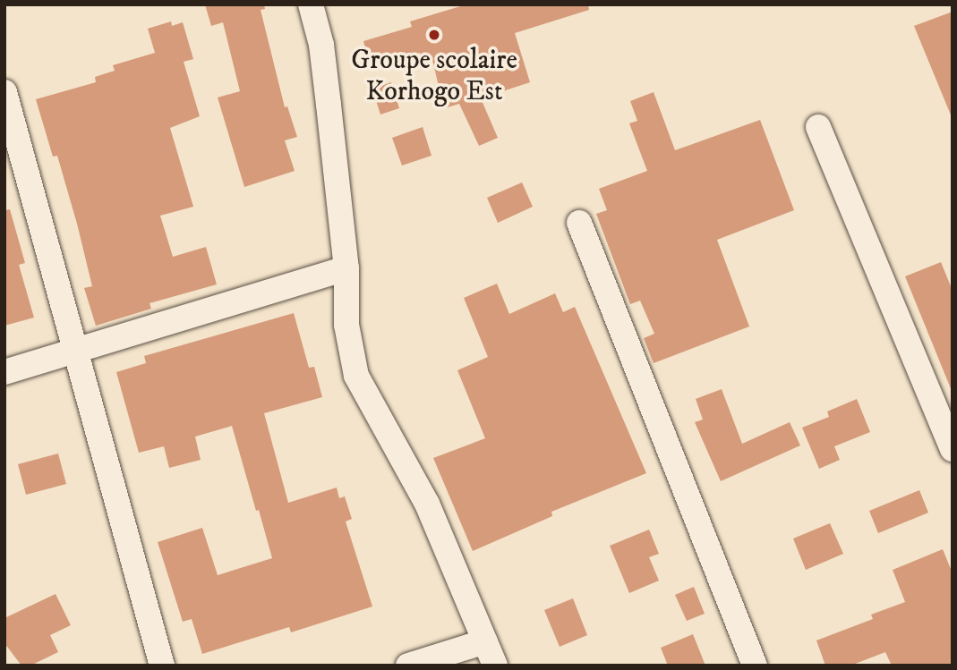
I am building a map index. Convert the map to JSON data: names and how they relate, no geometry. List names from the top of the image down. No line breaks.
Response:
{"places":["Groupe scolaire Korhogo Est"]}
